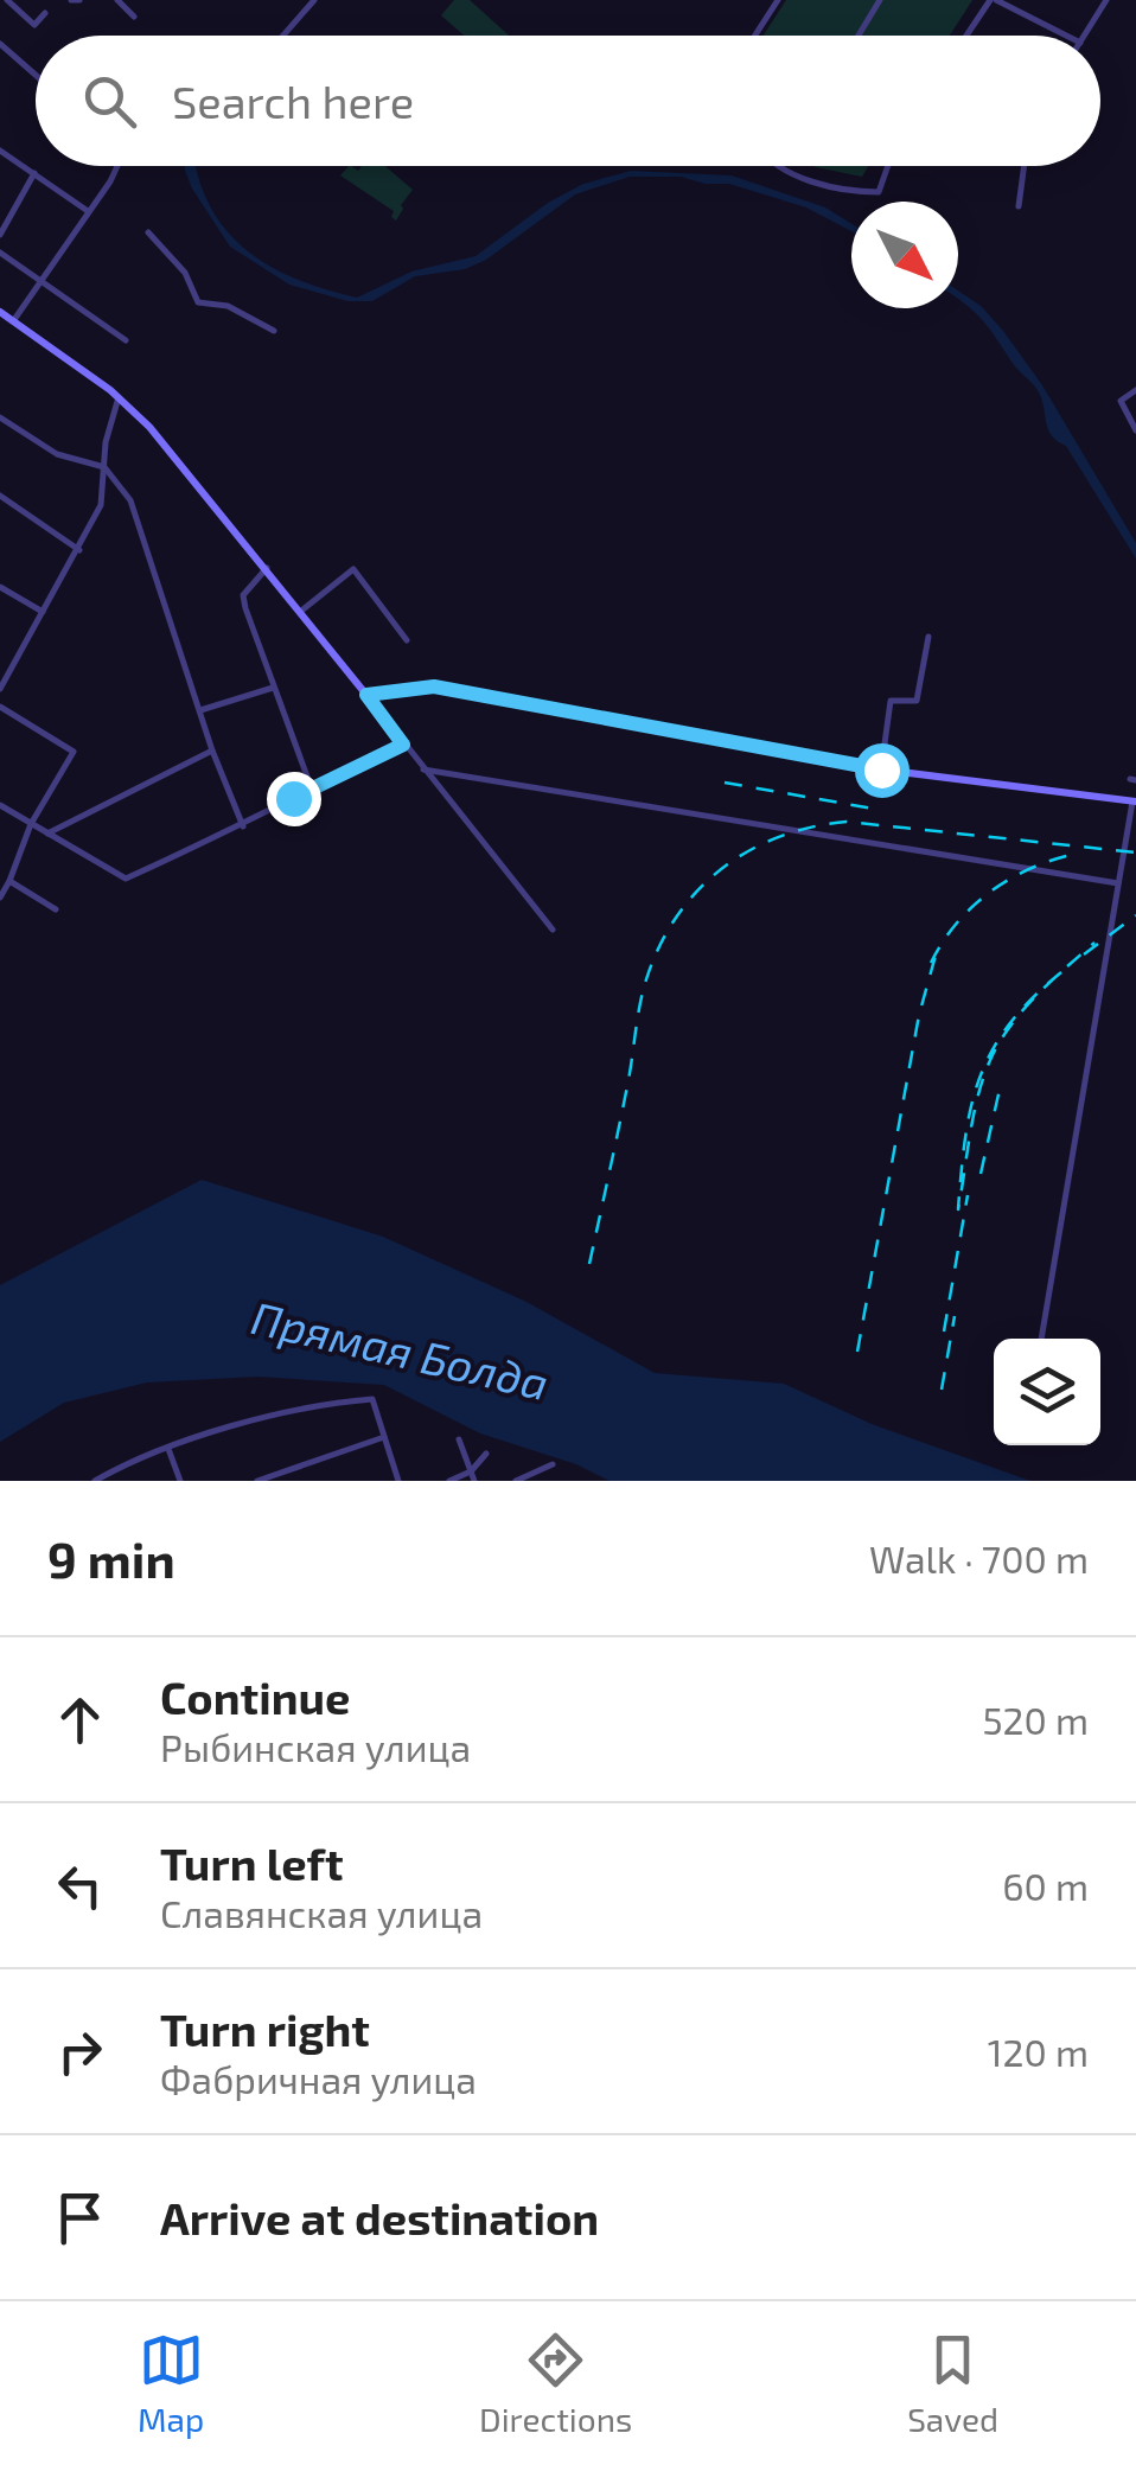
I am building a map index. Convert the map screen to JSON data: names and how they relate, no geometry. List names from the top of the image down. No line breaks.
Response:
{"water":["Прямая Болда"],"north":"bottom right","page":{"search":"Search here","heading":["9 min","Walk · 700 m"],"list":[["Continue","Рыбинская улица","520 m"],["Turn left","Славянская улица","60 m"],["Turn right","Фабричная улица","120 m"],"Arrive at destination"],"nav":["Map","Directions","Saved"]}}
